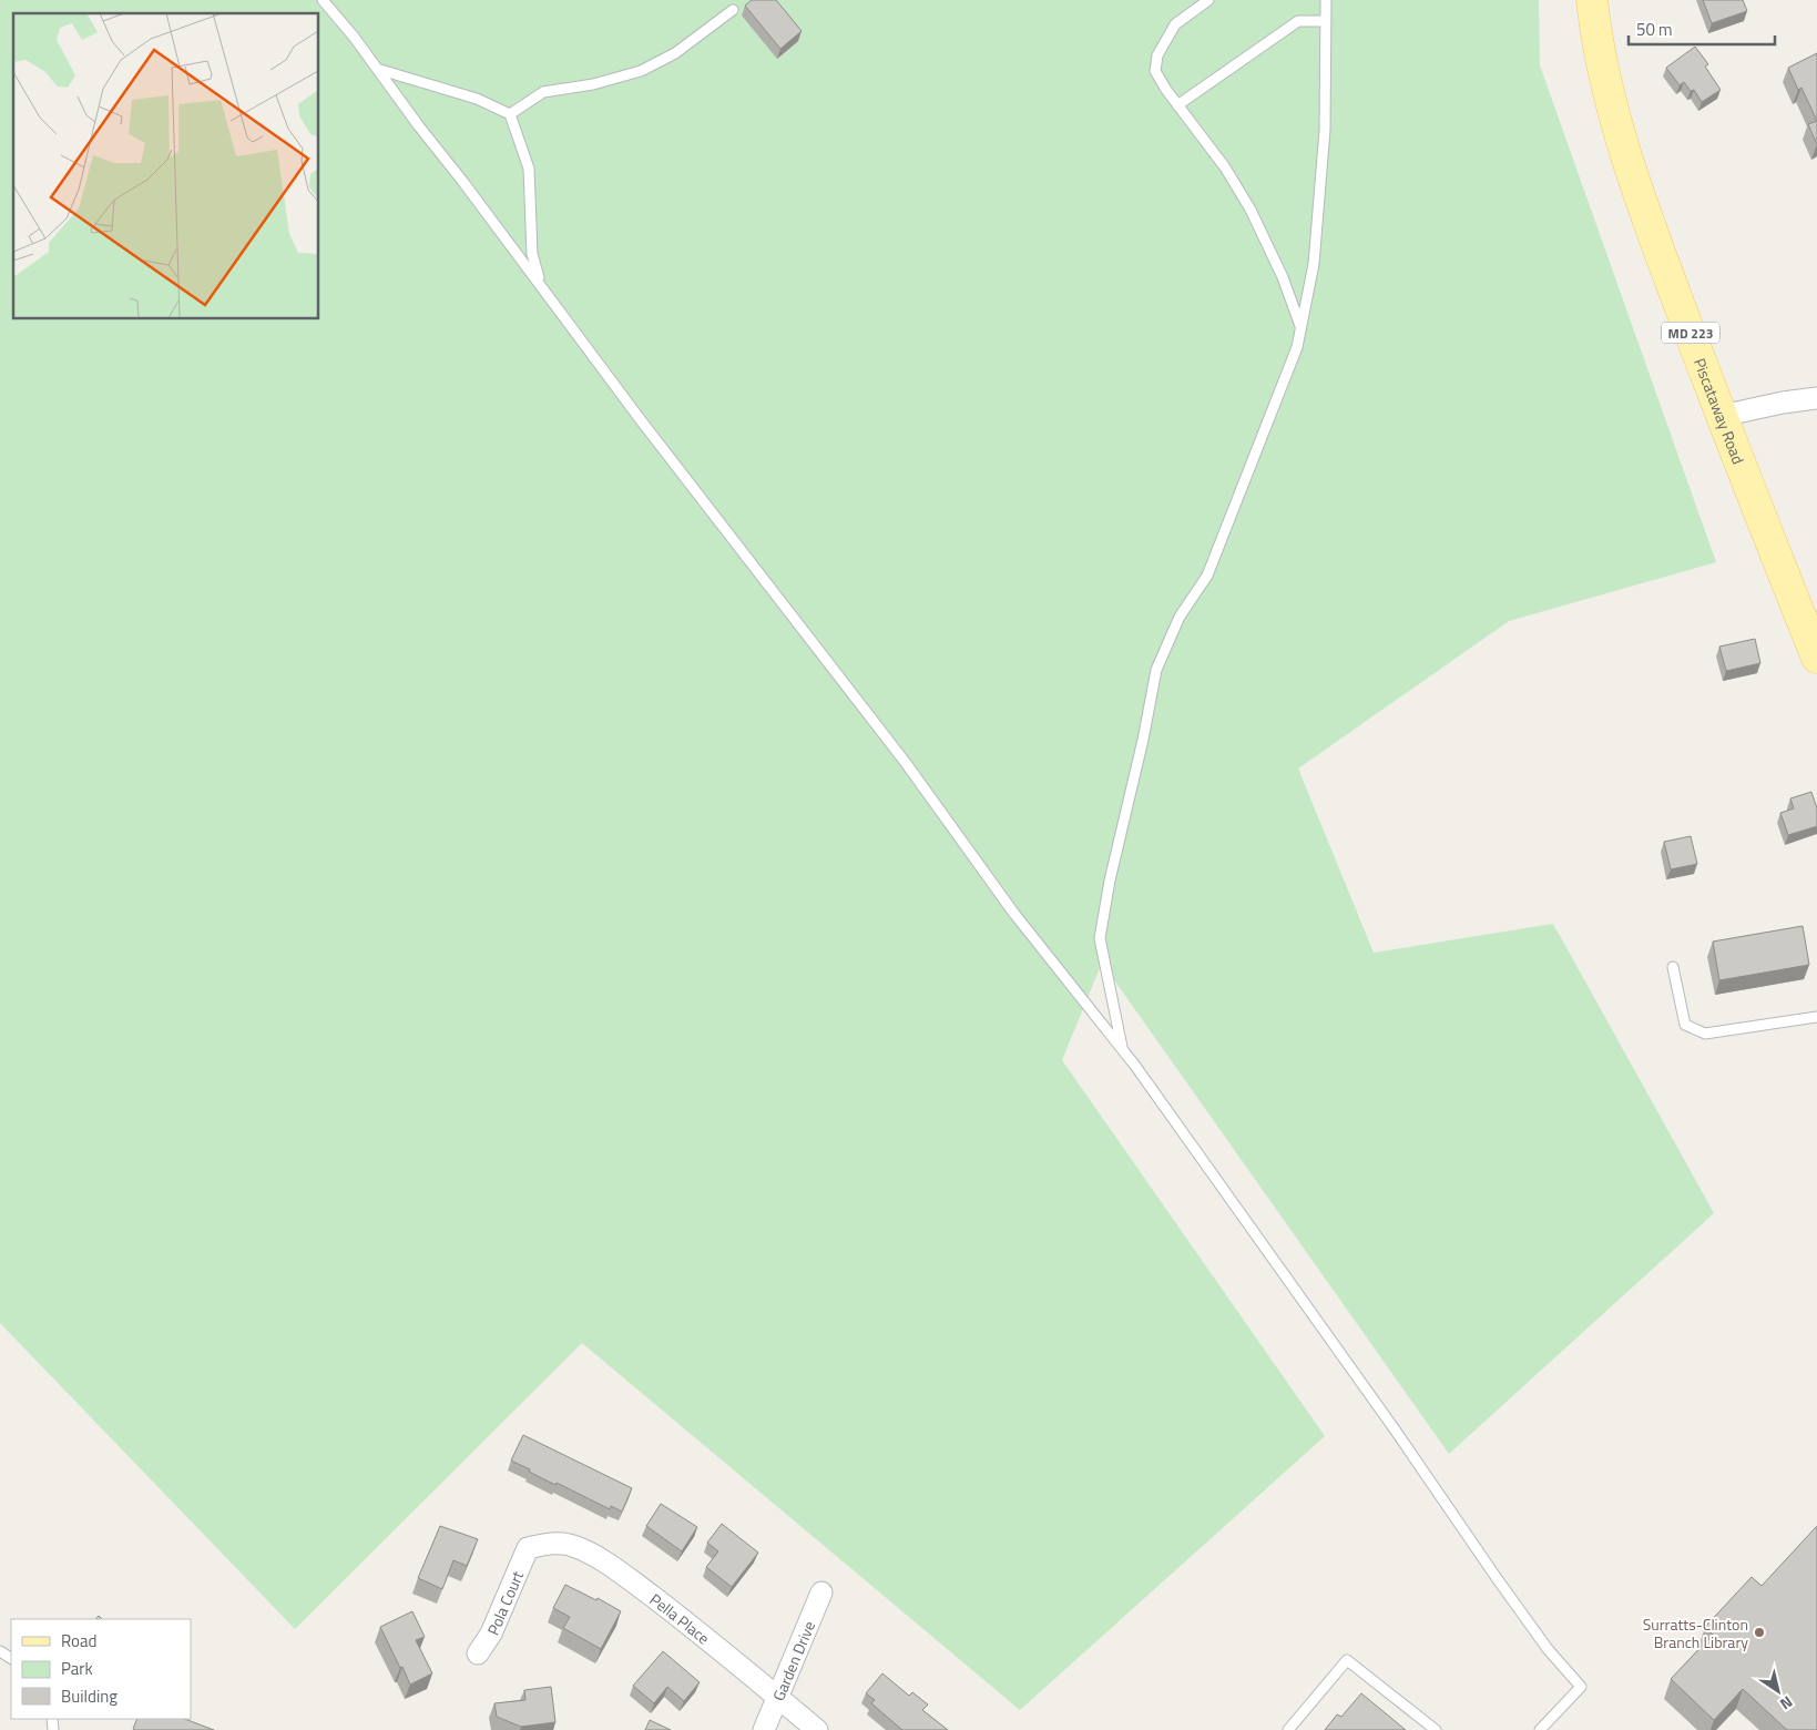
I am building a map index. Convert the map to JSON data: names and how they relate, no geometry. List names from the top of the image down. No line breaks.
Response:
{"streets":{"main road":["MD 223","Piscataway Road"],"street":["Pola Court","Pella Place","Garden Drive"]},"crossings":[["Pola Court","Pella Place"],["Pella Place","Garden Drive"]],"places":["Surratts-Clinton Branch Library"],"legend":["Road","Park","Building"],"scale_bar":"50 m","north":"bottom right"}
